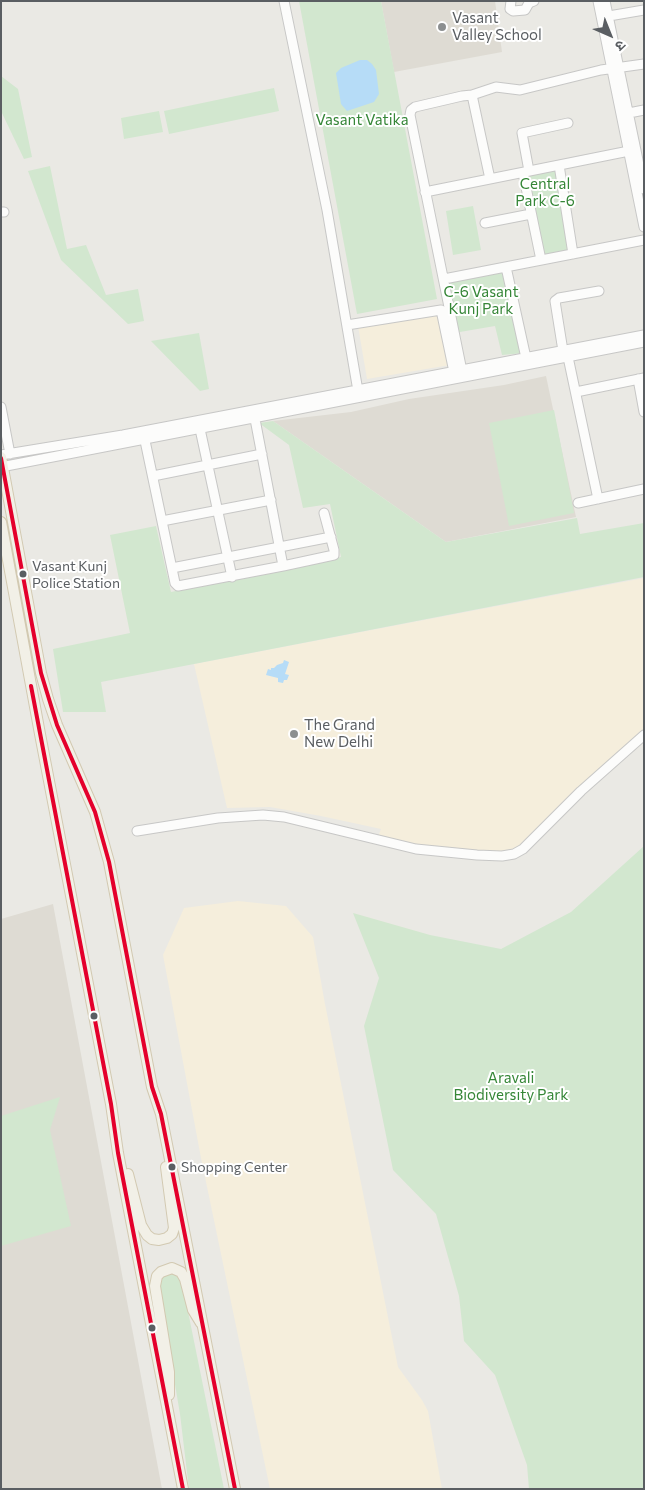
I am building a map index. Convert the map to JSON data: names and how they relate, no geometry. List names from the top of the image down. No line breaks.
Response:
{"parks":["Vasant Vatika","Central Park C-6","C-6 Vasant Kunj Park","Aravali Biodiversity Park"],"places":["Vasant Valley School","Vasant Kunj Police Station","The Grand New Delhi","Shopping Center"],"north":"bottom right"}
